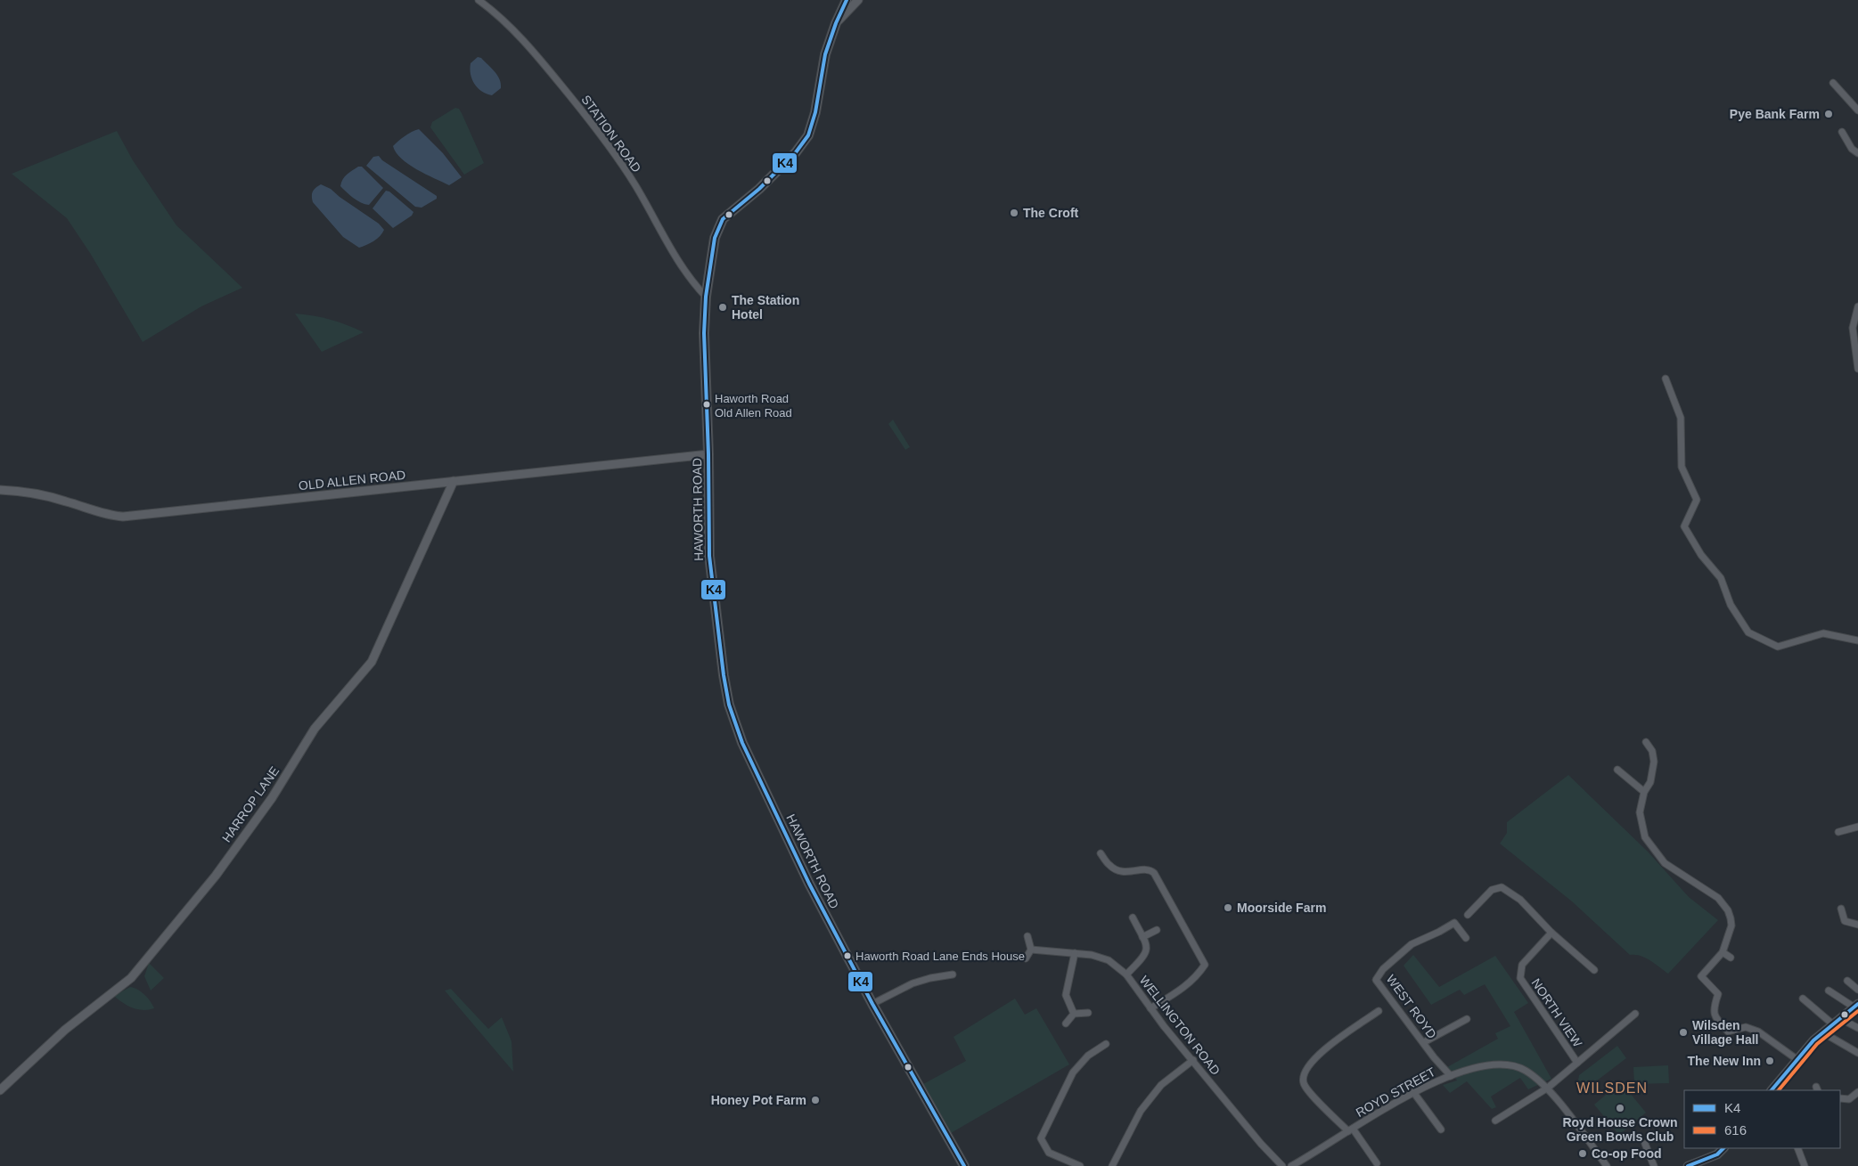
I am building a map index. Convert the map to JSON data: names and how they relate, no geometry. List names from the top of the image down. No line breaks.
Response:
{"streets":{"main road":["HAWORTH ROAD"],"street":["STATION ROAD","OLD ALLEN ROAD","HARROP LANE","WEST ROYD","NORTH VIEW","WELLINGTON ROAD","ROYD STREET"]},"crossings":[["STATION ROAD","HAWORTH ROAD"],["OLD ALLEN ROAD","HAWORTH ROAD"],["OLD ALLEN ROAD","HARROP LANE"],["WEST ROYD","ROYD STREET"]],"districts":["WILSDEN"],"places":["Pye Bank Farm","The Croft","The Station Hotel","Haworth Road Old Allen Road","Moorside Farm","Haworth Road Lane Ends House","Wilsden Village Hall","The New Inn","Honey Pot Farm","Royd House Crown Green Bowls Club","Co-op Food"],"lines":["transit line K4","transit line 616"],"legend":["K4","616"]}
